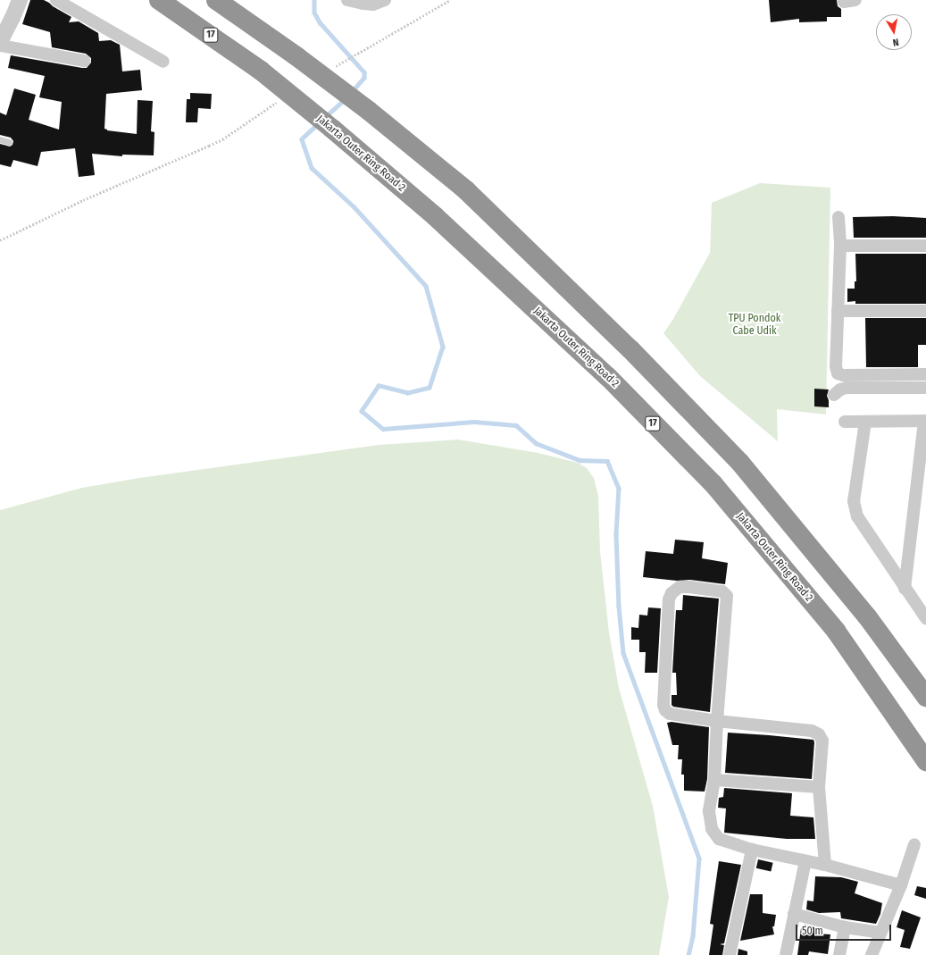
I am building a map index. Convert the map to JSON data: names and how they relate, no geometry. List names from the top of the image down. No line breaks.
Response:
{"streets":{"highway":["17","Jakarta Outer Ring Road 2"]},"parks":["TPU Pondok Cabe Udik"],"scale_bar":"50 m","north":"bottom"}
